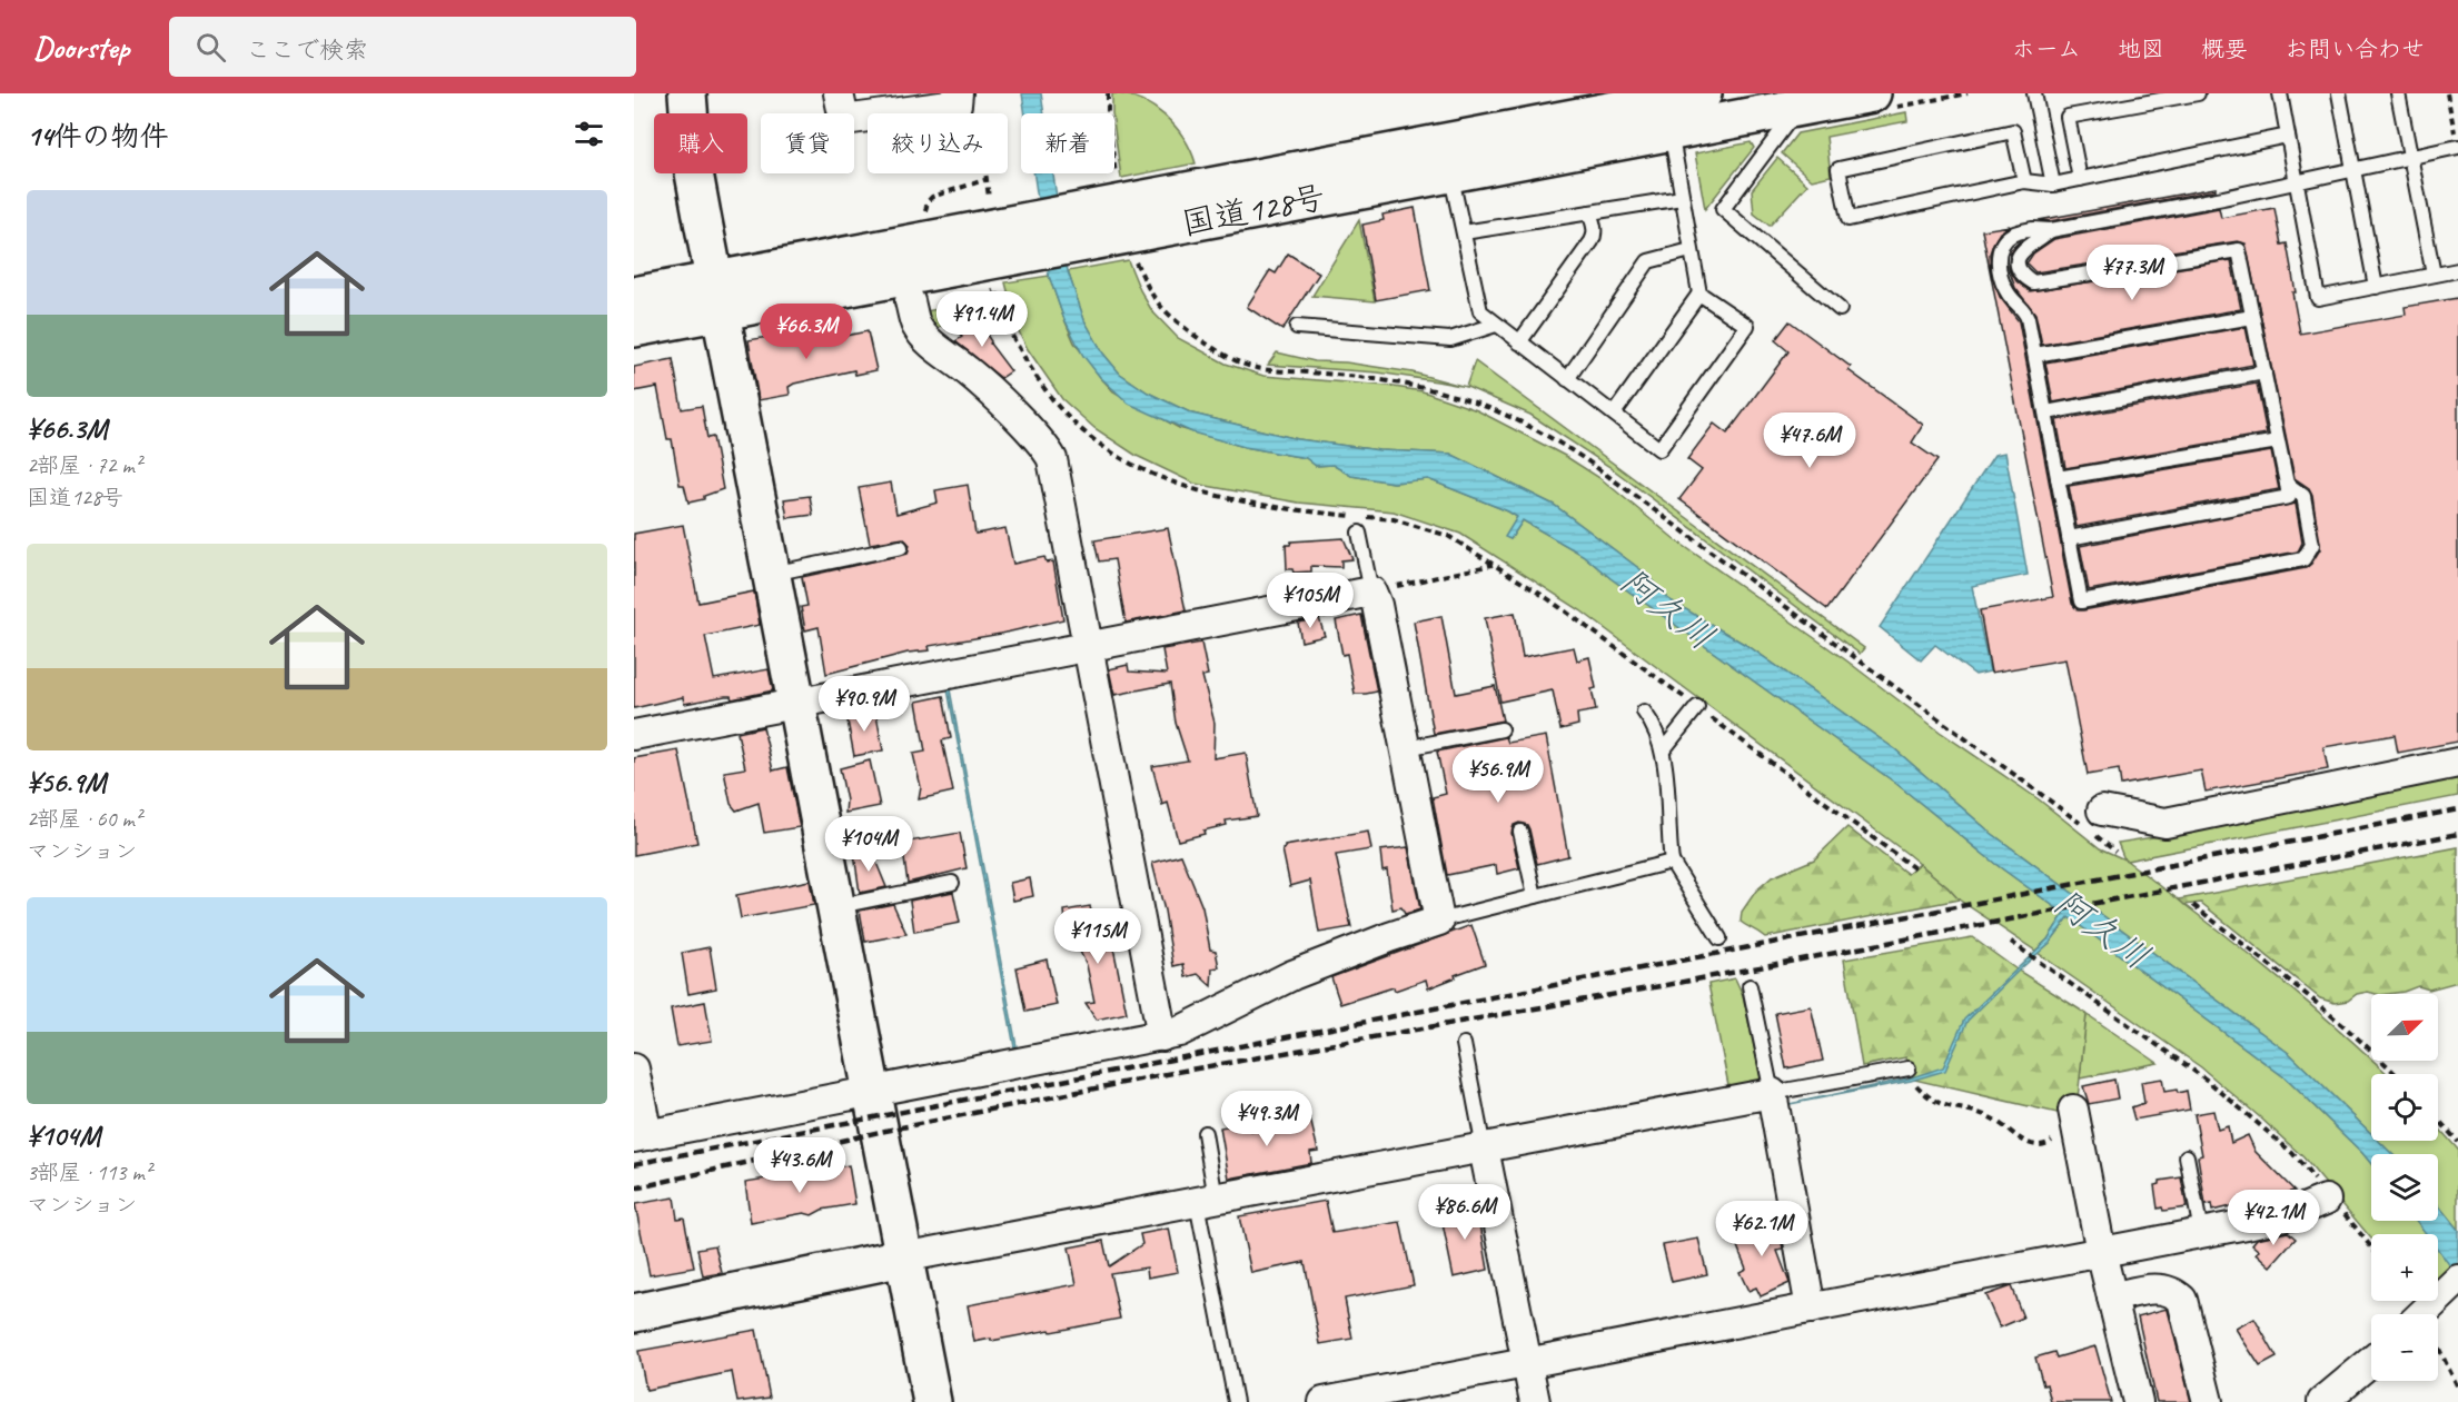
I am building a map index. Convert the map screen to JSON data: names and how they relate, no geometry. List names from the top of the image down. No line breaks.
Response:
{"streets":{"main road":["国道128号"]},"water":["阿久川"],"north":"top right","page":{"header":"Doorstep","search":"ここで検索","nav":["ホーム","地図","概要","お問い合わせ"],"heading":"14件の物件","chip":["購入","賃貸","絞り込み","新着"],"list":[{"name":"¥66.3M","note":"2部屋 · 72 m² · 国道128号"},{"name":"¥56.9M","note":"2部屋 · 60 m² · マンション"},{"name":"¥104M","note":"3部屋 · 113 m² · マンション"}],"price":["¥77.3M","¥91.4M","¥66.3M","¥47.6M","¥105M","¥90.9M","¥56.9M","¥104M","¥115M","¥49.3M","¥43.6M","¥86.6M","¥42.1M","¥62.1M"],"map_buttons":["+","−"]}}
